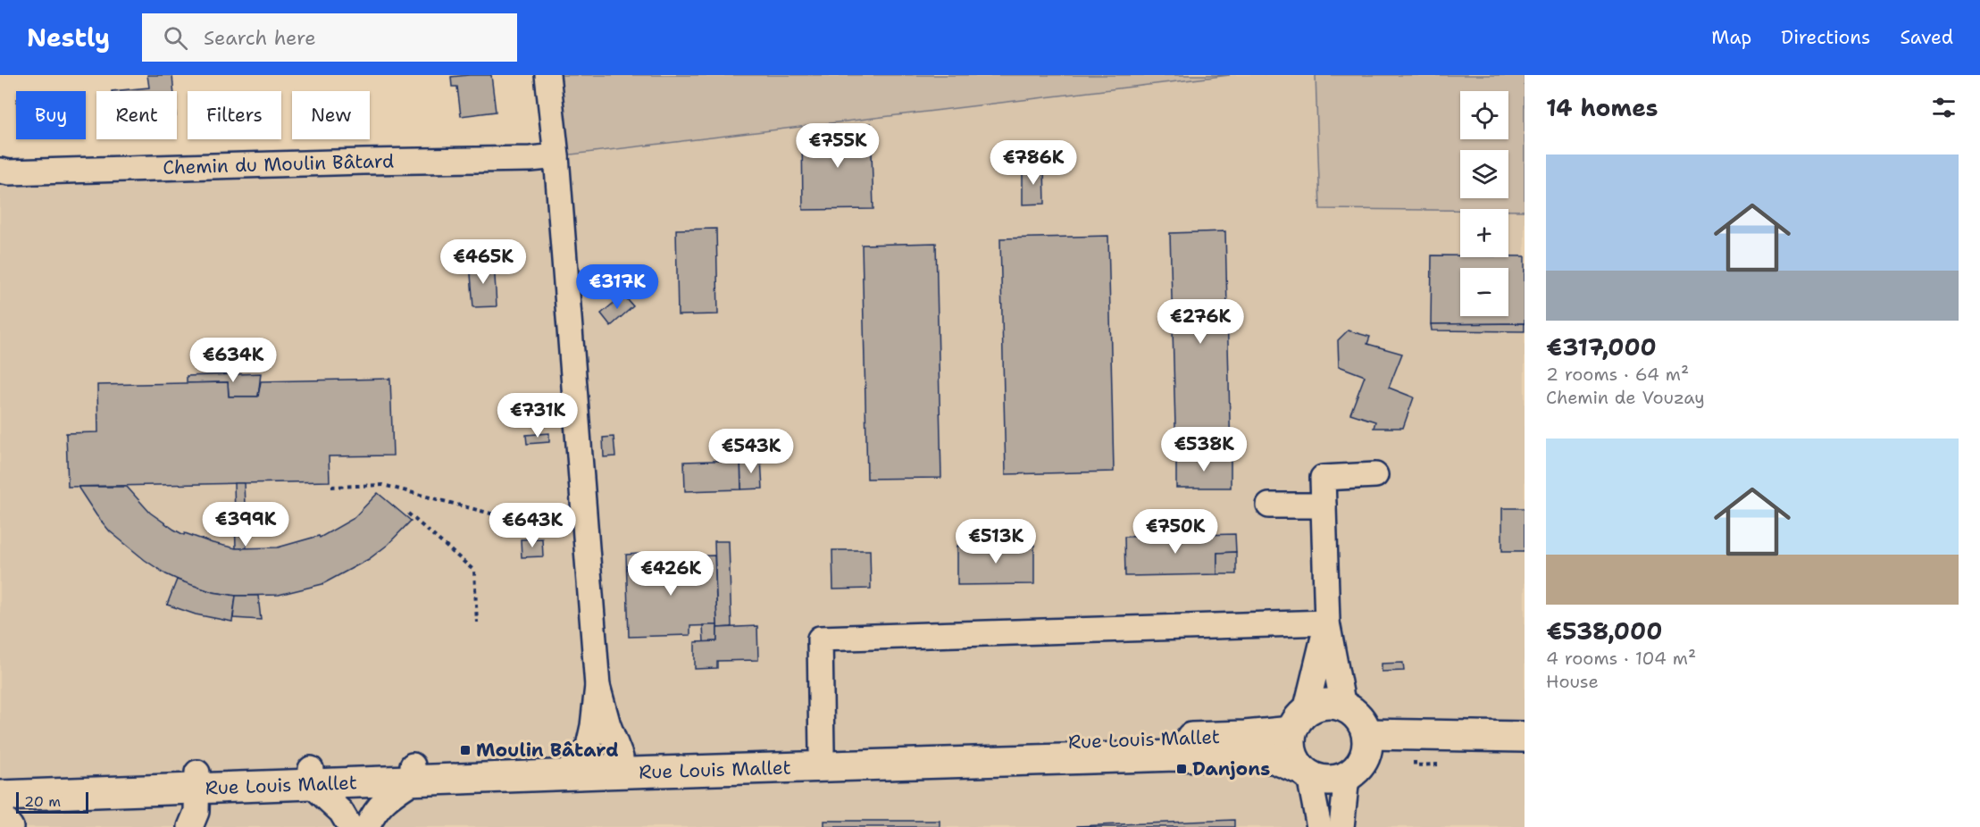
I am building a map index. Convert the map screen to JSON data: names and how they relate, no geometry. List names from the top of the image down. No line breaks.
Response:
{"streets":{"main road":["Rue Louis Mallet"],"street":["Chemin du Moulin Bâtard"]},"places":{"transit":["Moulin Bâtard","Danjons"]},"scale_bar":"20 m","page":{"header":"Nestly","search":"Search here","nav":["Map","Directions","Saved"],"heading":"14 homes","map_buttons":["+","−"],"chip":["Buy","Rent","Filters","New"],"price":["€755K","€786K","€465K","€317K","€276K","€634K","€731K","€538K","€543K","€399K","€643K","€750K","€513K","€426K"],"list":[{"name":"€317,000","note":"2 rooms · 64 m² · Chemin de Vouzay"},{"name":"€538,000","note":"4 rooms · 104 m² · House"}],"scale":"20 m"}}
